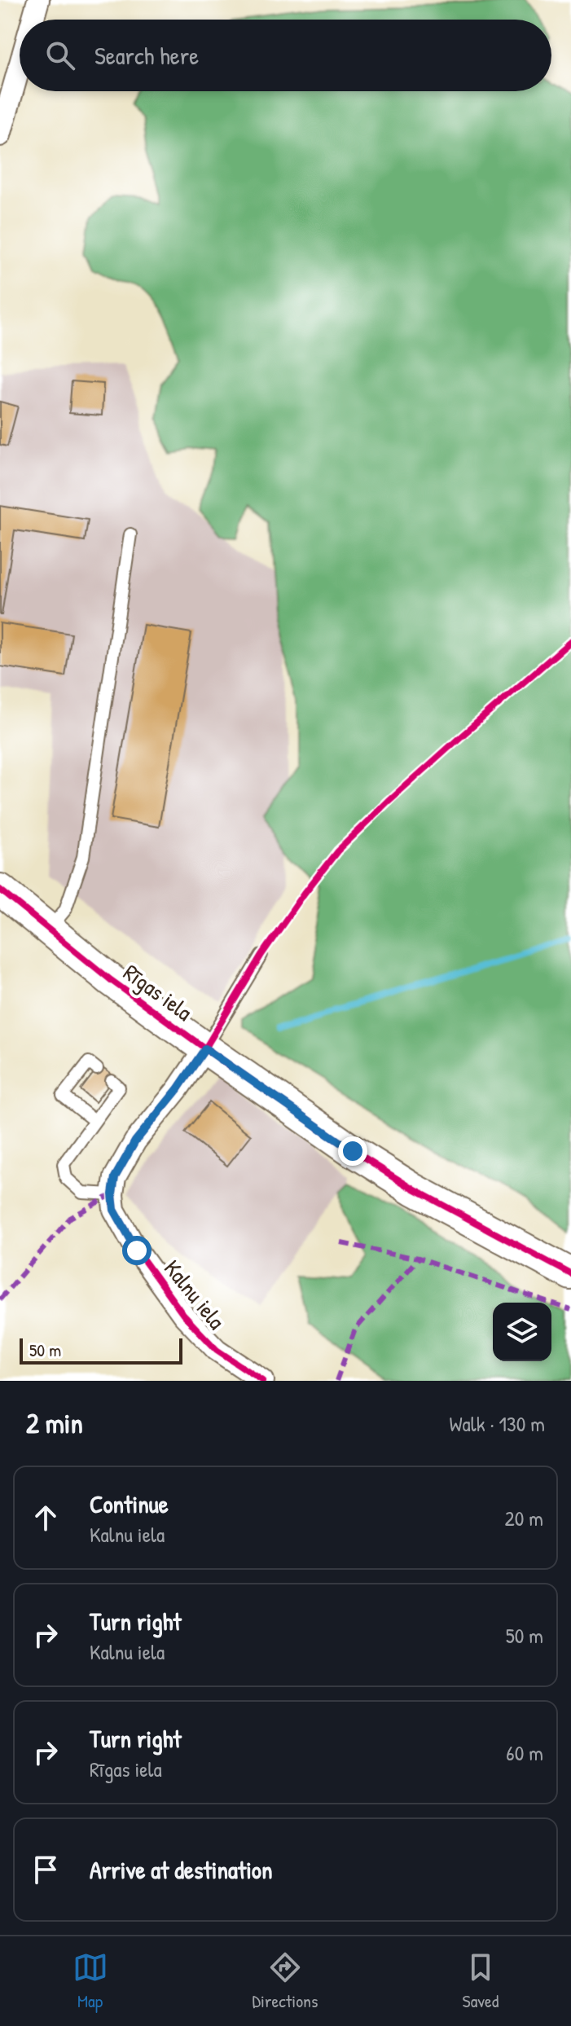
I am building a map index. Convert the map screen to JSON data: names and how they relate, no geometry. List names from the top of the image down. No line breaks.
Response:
{"streets":{"street":["Rīgas iela","Kalnu iela"]},"scale_bar":"50 m","page":{"search":"Search here","scale":"50 m","heading":["2 min","Walk · 130 m"],"list":[["Continue","Kalnu iela","20 m"],["Turn right","Kalnu iela","50 m"],["Turn right","Rīgas iela","60 m"],"Arrive at destination"],"nav":["Map","Directions","Saved"]}}
